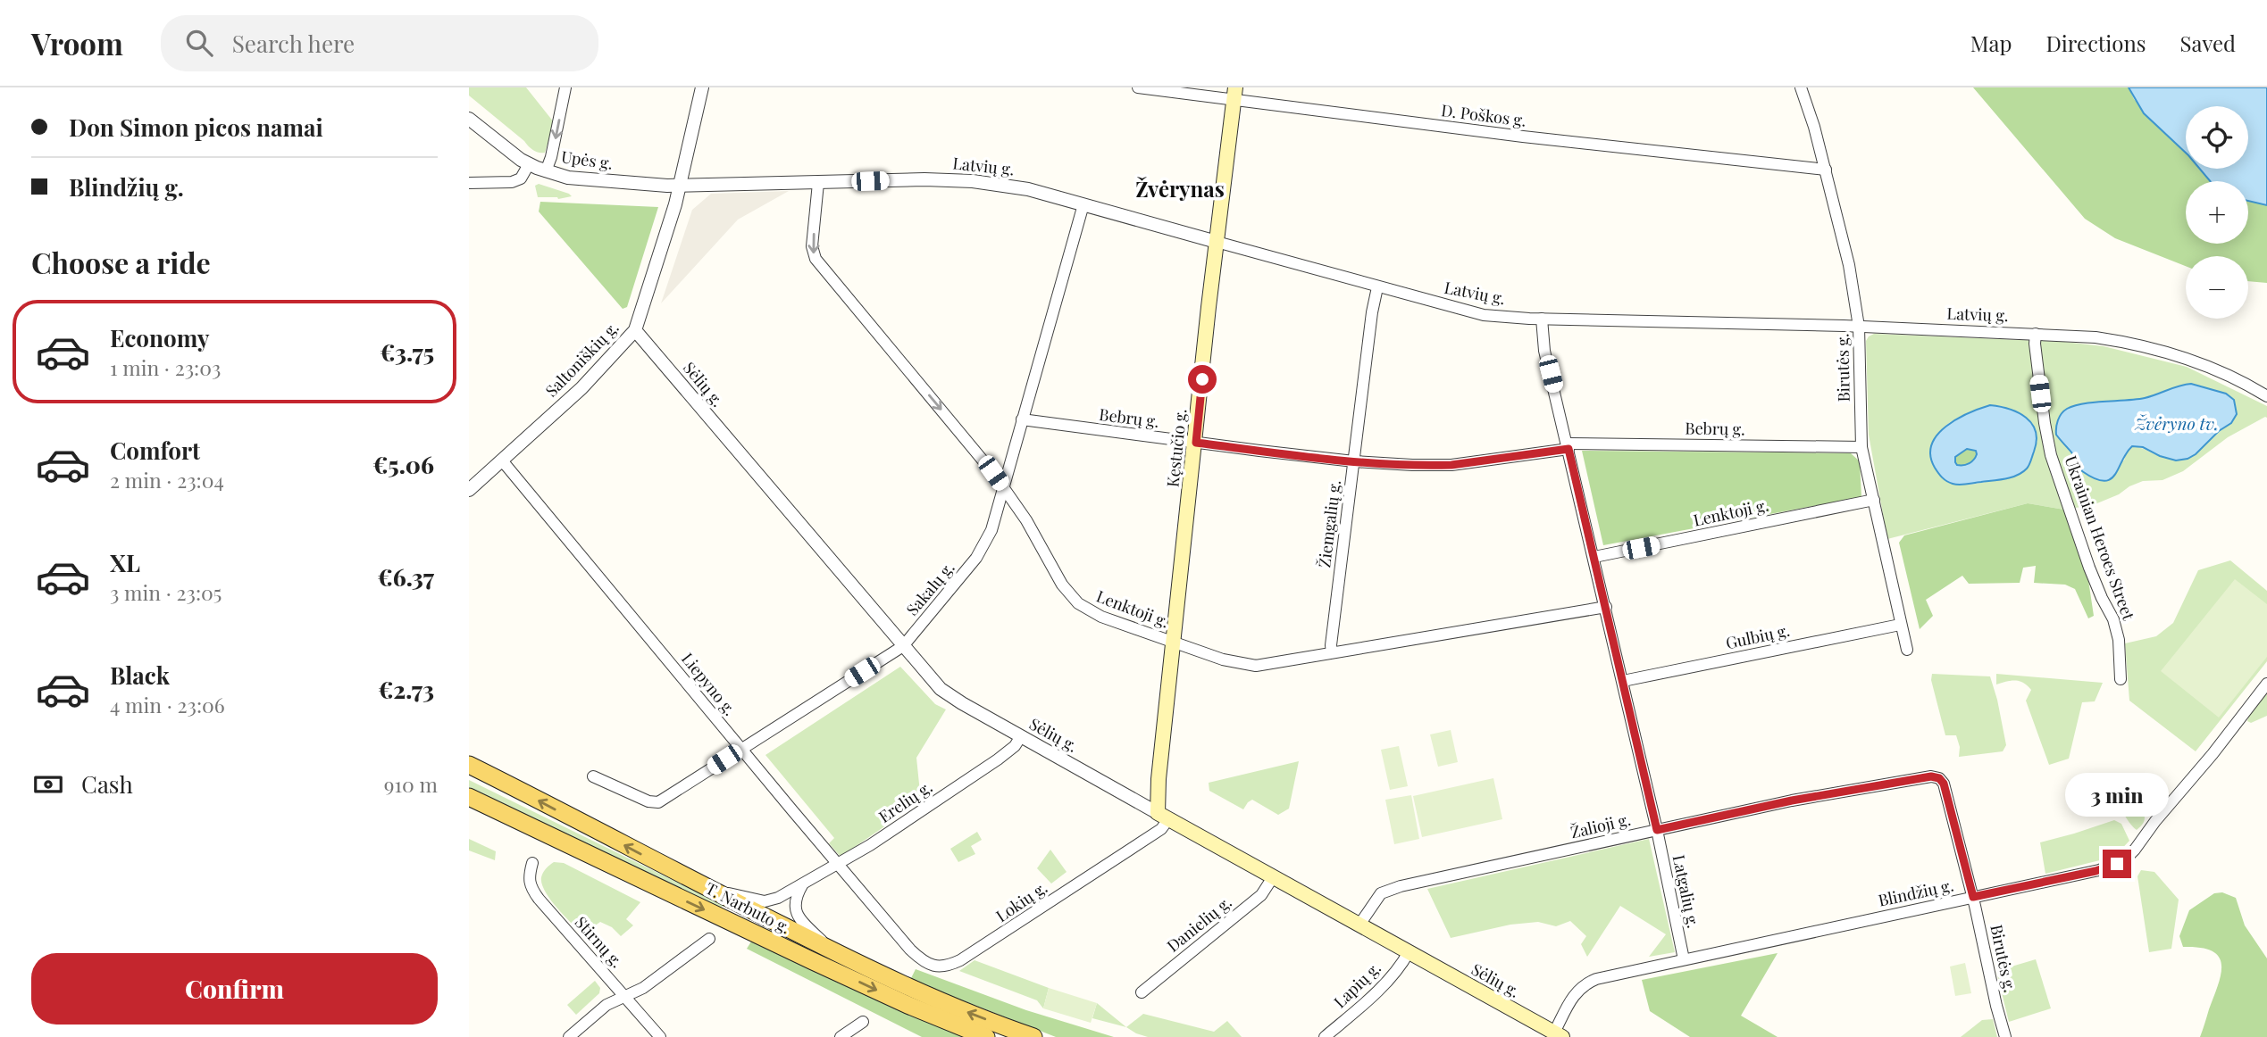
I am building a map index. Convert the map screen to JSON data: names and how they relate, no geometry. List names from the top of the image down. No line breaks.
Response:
{"streets":{"main road":["Sėlių g.","Kęstučio g.","T. Narbuto g."],"street":["D. Poškos g.","Upės g.","Latvių g.","Saltoniškių g.","Birutės g.","Bebrų g.","Lenktoji g.","Žiemgalių g.","Ukrainian Heroes Street","Sakalų g.","Gulbių g.","Liepyno g.","Erelių g.","Žalioji g.","Latgalių g.","Blindžių g.","Lokių g.","Danielių g.","Stirnų g.","Lapių g."]},"crossings":[["D. Poškos g.","Birutės g."],["D. Poškos g.","Kęstučio g."],["Upės g.","Latvių g."],["Upės g.","Saltoniškių g."],["Latvių g.","Saltoniškių g."],["Latvių g.","Birutės g."],["Latvių g.","Kęstučio g."],["Latvių g.","Lenktoji g."],["Latvių g.","Žiemgalių g."],["Latvių g.","Ukrainian Heroes Street"],["Latvių g.","Sakalų g."],["Latvių g.","Latgalių g."],["Saltoniškių g.","Sėlių g."],["Saltoniškių g.","Liepyno g."],["Birutės g.","Bebrų g."],["Birutės g.","Lenktoji g."],["Birutės g.","Gulbių g."],["Birutės g.","Žalioji g."],["Birutės g.","Blindžių g."],["Sėlių g.","Kęstučio g."],["Sėlių g.","Sakalų g."],["Sėlių g.","Erelių g."],["Sėlių g.","Žalioji g."],["Sėlių g.","Blindžių g."],["Sėlių g.","Lokių g."],["Sėlių g.","Danielių g."],["Sėlių g.","Lapių g."],["Bebrų g.","Kęstučio g."],["Bebrų g.","Žiemgalių g."],["Bebrų g.","Sakalų g."],["Bebrų g.","Latgalių g."],["Kęstučio g.","Lenktoji g."],["Kęstučio g.","Lokių g."],["Lenktoji g.","Žiemgalių g."],["Lenktoji g.","Sakalų g."],["Lenktoji g.","Latgalių g."],["Sakalų g.","Liepyno g."],["Gulbių g.","Latgalių g."],["Liepyno g.","Erelių g."],["Liepyno g.","Lokių g."],["Erelių g.","T. Narbuto g."],["Žalioji g.","Latgalių g."],["Latgalių g.","Blindžių g."]],"districts":["Žvėrynas"],"water":["Žvėryno tv."],"page":{"header":"Vroom","search":"Search here","nav":["Map","Directions","Saved"],"banner":["Don Simon picos namai","Blindžių g."],"map_buttons":["+","−"],"heading":"Choose a ride","list":[{"name":"Economy","note":"1 min · 23:03","value":"€3.75"},{"name":"Comfort","note":"2 min · 23:04","value":"€5.06"},{"name":"XL","note":"3 min · 23:05","value":"€6.37"},{"name":"Black","note":"4 min · 23:06","value":"€2.73"}],"pay":["Cash","910 m"],"bubble":"3 min","buttons":"Confirm"}}
